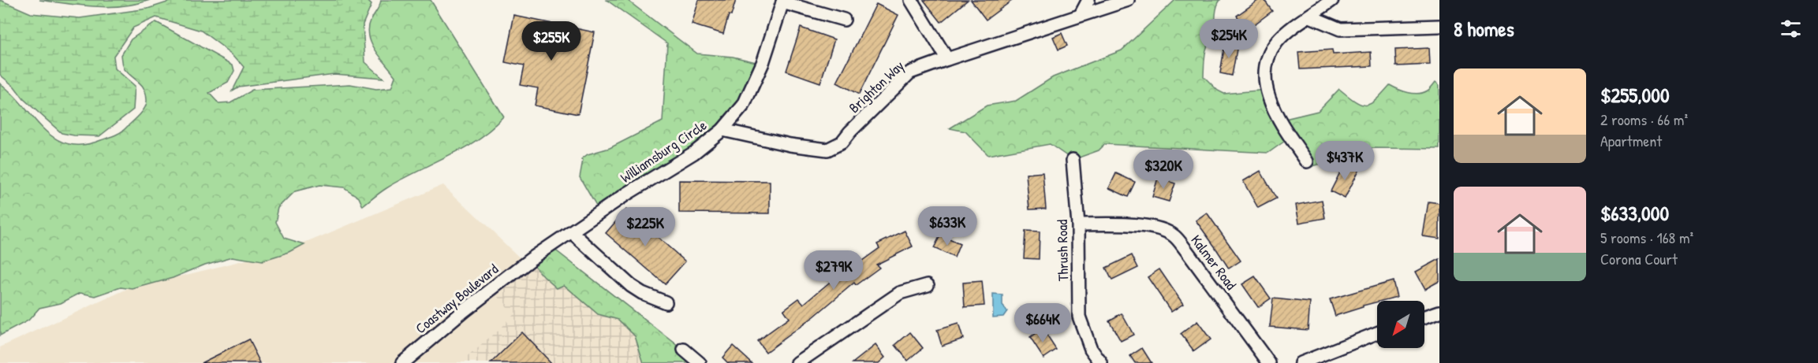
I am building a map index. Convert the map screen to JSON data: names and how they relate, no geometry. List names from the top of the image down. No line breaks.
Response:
{"streets":{"street":["Brighton Way","Williamsburg Circle","Thrush Road","Kalmer Road","Coastway Boulevard"]},"crossings":[["Brighton Way","Williamsburg Circle"],["Williamsburg Circle","Coastway Boulevard"],["Thrush Road","Kalmer Road"]],"north":"bottom left","page":{"heading":"8 homes","price":["$254K","$255K","$437K","$320K","$633K","$225K","$279K","$664K"],"list":[{"name":"$255,000","note":"2 rooms · 66 m² · Apartment"},{"name":"$633,000","note":"5 rooms · 168 m² · Corona Court"}]}}
